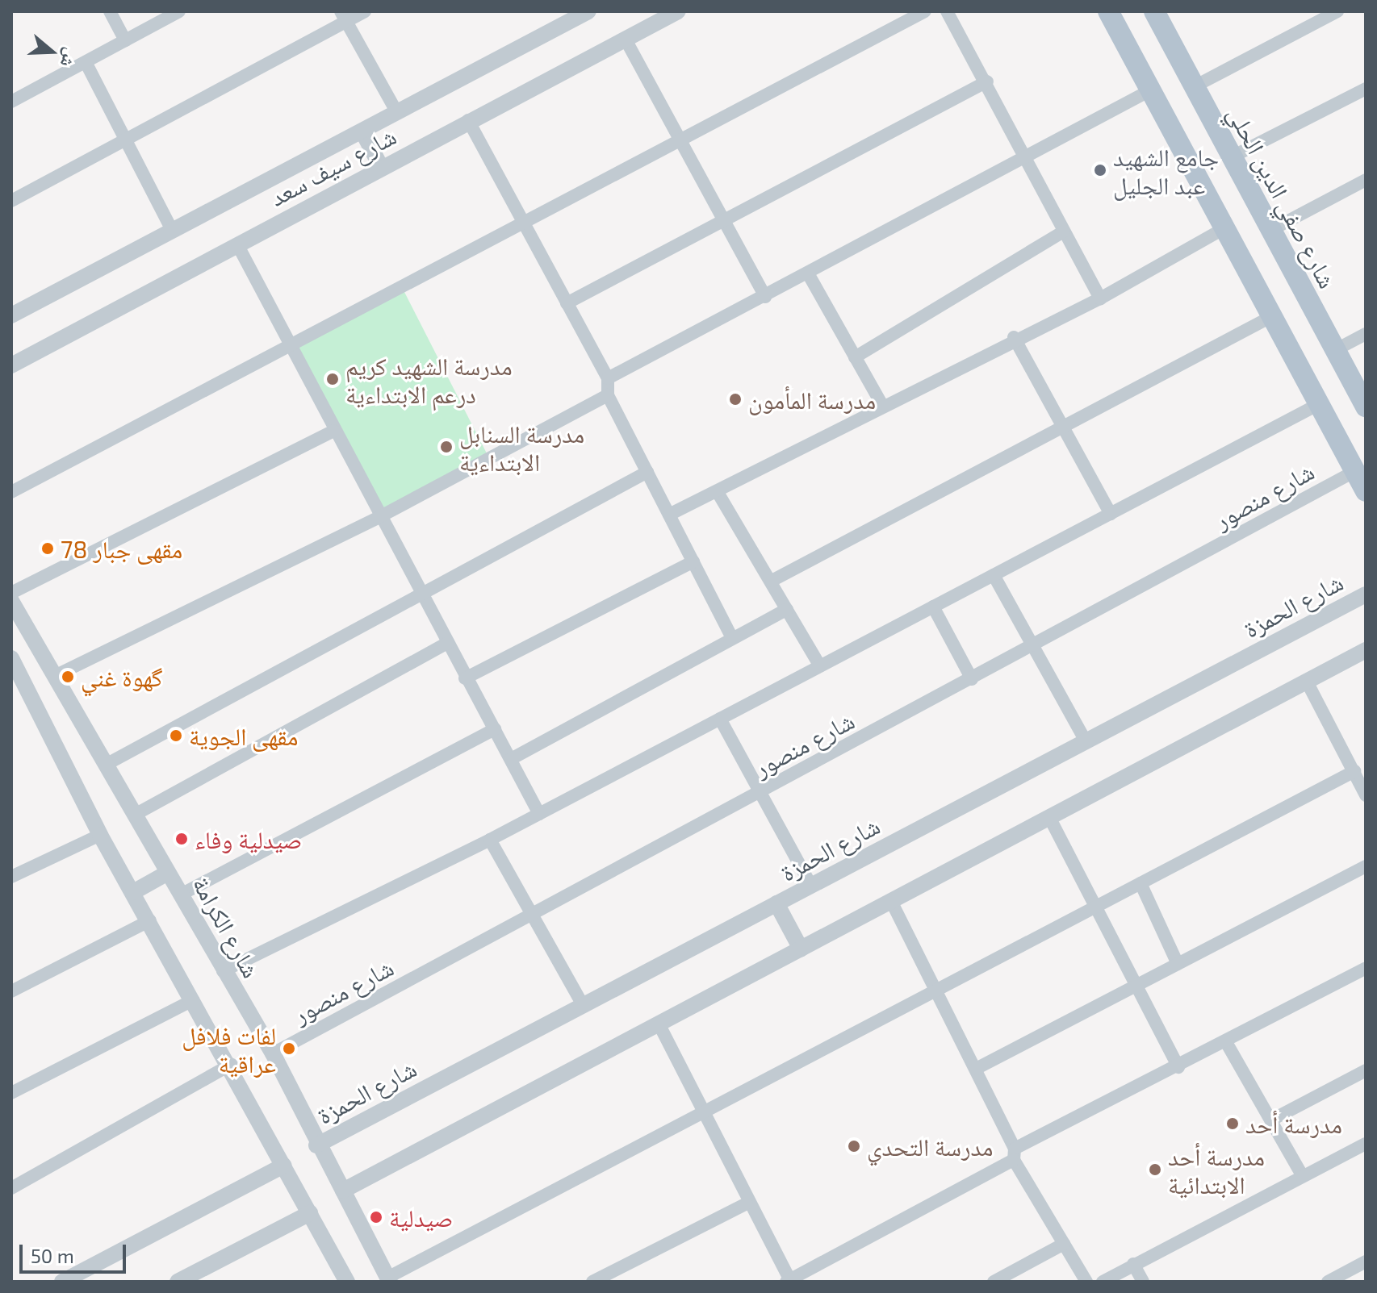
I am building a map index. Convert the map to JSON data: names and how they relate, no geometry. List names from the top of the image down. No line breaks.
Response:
{"streets":{"main road":["شارع صفي الدين الحلي"],"street":["شارع سيف سعد","شارع منصور","شارع الحمزة","شارع الكرامة"]},"crossings":[["شارع منصور","شارع الكرامة"],["شارع الحمزة","شارع الكرامة"]],"places":["جامع الشهيد عبد الجليل","مدرسة الشهيد كريم درعم الابتداءية","مدرسة المأمون","مدرسة السنابل الابتداءية","مقهى جبار 78","گهوة غني","مقهى الجوية","صيدلية وفاء","لفات فلافل عراقية","مدرسة أحد","مدرسة التحدي","مدرسة أحد الابتدائية","صيدلية"],"scale_bar":"50 m","north":"right"}
